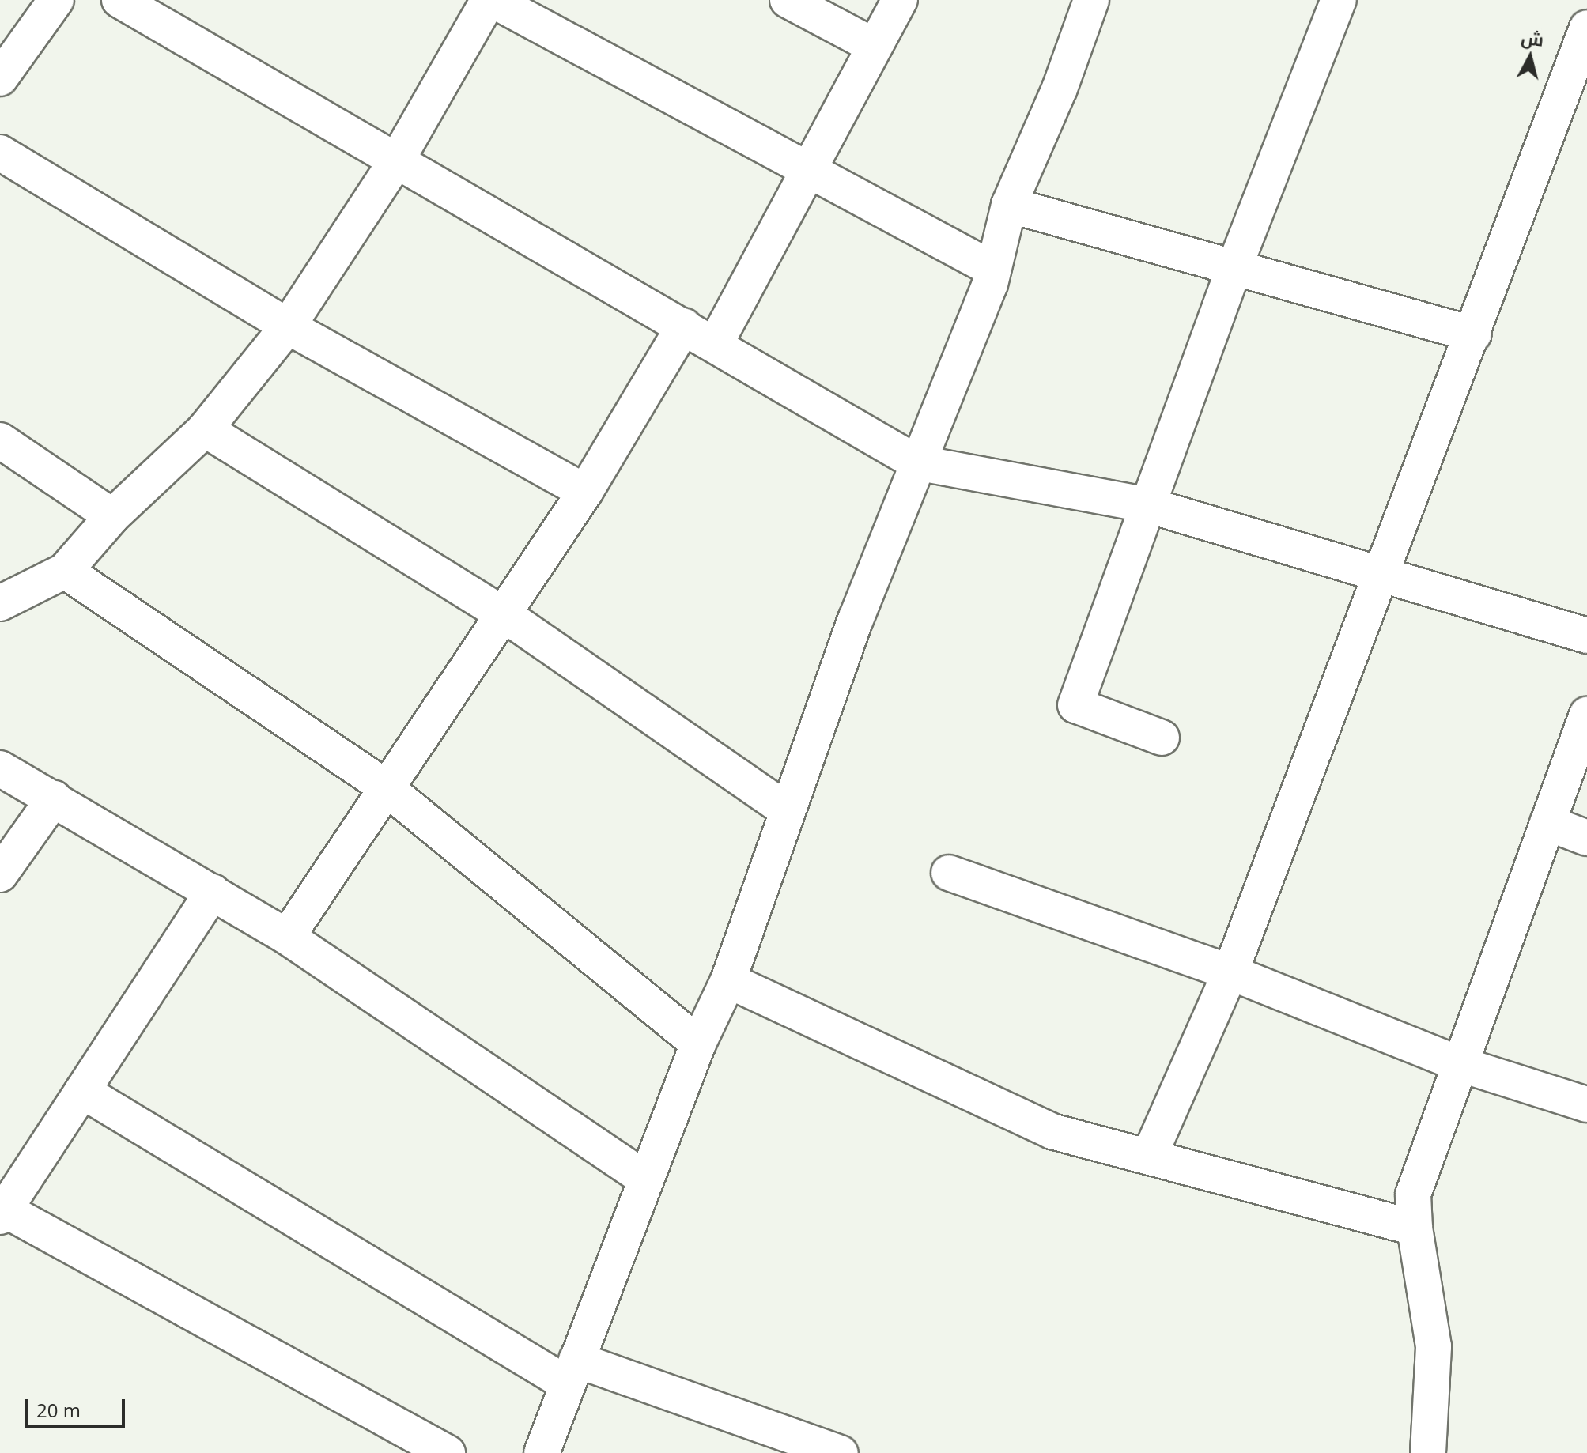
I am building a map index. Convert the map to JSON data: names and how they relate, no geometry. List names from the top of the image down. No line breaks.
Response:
{"scale_bar":"20 m","north":"top"}
